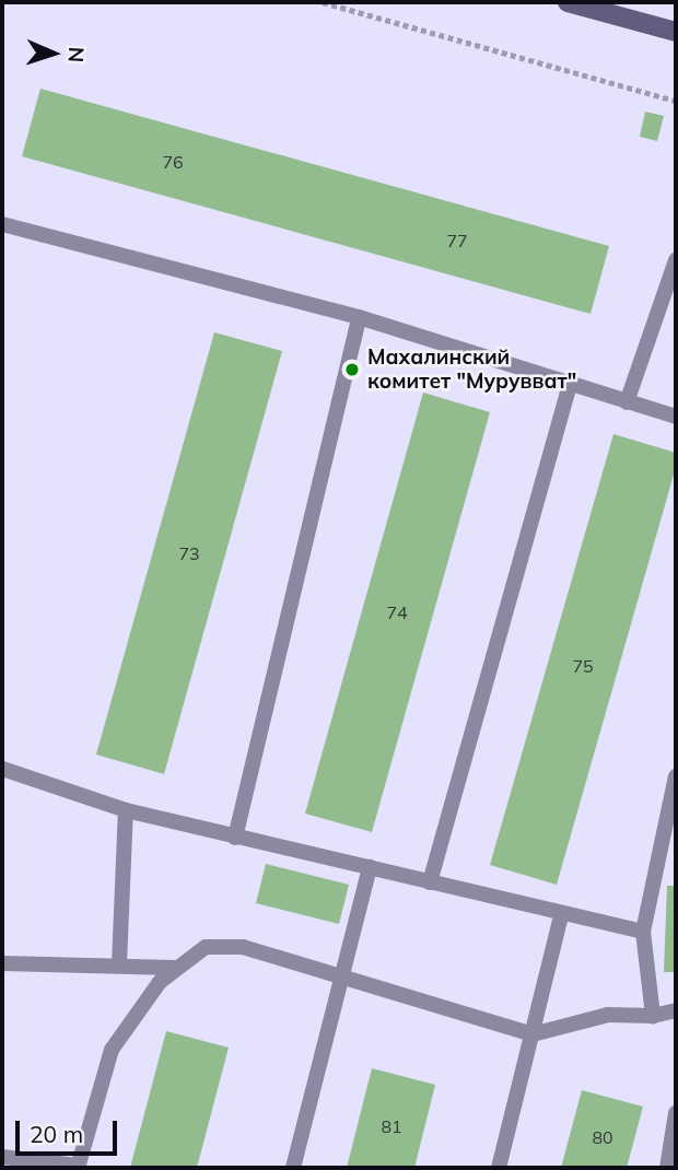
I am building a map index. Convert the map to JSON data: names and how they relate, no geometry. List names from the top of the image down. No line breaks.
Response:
{"places":["Махалинский комитет \"Мурувват\""],"house_numbers":["76","77","73","74","75","81","80"],"scale_bar":"20 m","north":"right"}
